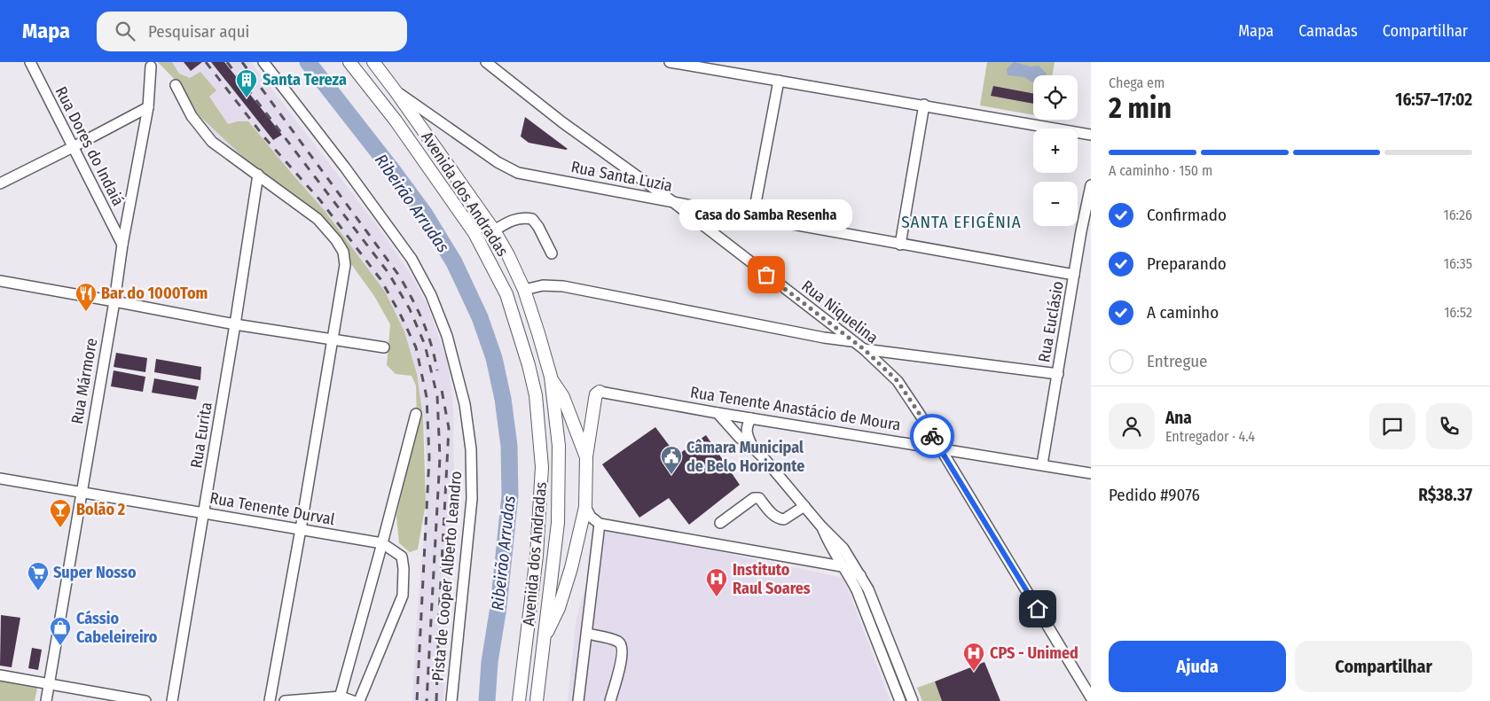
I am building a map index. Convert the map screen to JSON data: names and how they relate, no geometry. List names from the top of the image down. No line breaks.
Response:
{"streets":{"main road":["Avenida dos Andradas"],"street":["Rua Dores do Indaiá","Rua Santa Luzia","Rua Niquelina","Rua Euclásio","Rua Mármore","Rua Tenente Anastácio de Moura","Rua Eurita","Rua Tenente Durval","Pista de Cooper Alberto Leandro"]},"crossings":[["Rua Dores do Indaiá","Rua Mármore"],["Rua Santa Luzia","Avenida dos Andradas"],["Rua Santa Luzia","Rua Niquelina"],["Rua Santa Luzia","Rua Euclásio"],["Rua Niquelina","Rua Tenente Anastácio de Moura"],["Rua Euclásio","Rua Tenente Anastácio de Moura"],["Rua Mármore","Rua Tenente Durval"],["Rua Eurita","Rua Tenente Durval"]],"districts":["SANTA EFIGÊNIA"],"water":["Ribeirão Arrudas"],"places":{"building":["Santa Tereza"],"other":["Casa do Samba Resenha"],"restaurant":["Bar do 1000Tom"],"public building":["Câmara Municipal de Belo Horizonte"],"bar":["Bolão 2"],"supermarket":["Super Nosso"],"hospital":["Instituto Raul Soares","CPS - Unimed"],"shop":["Cássio Cabeleireiro"]},"page":{"header":"Mapa","search":"Pesquisar aqui","nav":["Mapa","Camadas","Compartilhar"],"heading":["2 min","Chega em","16:57–17:02"],"panel":["Ana","Entregador · 4.4","Pedido #9076","R$38.37"],"map_buttons":["+","−"],"bar":"A caminho · 150 m","list":[["Confirmado","16:26"],["Preparando","16:35"],["A caminho","16:52"],"Entregue"],"bubble":"Casa do Samba Resenha","buttons":["Ajuda","Compartilhar"]}}
